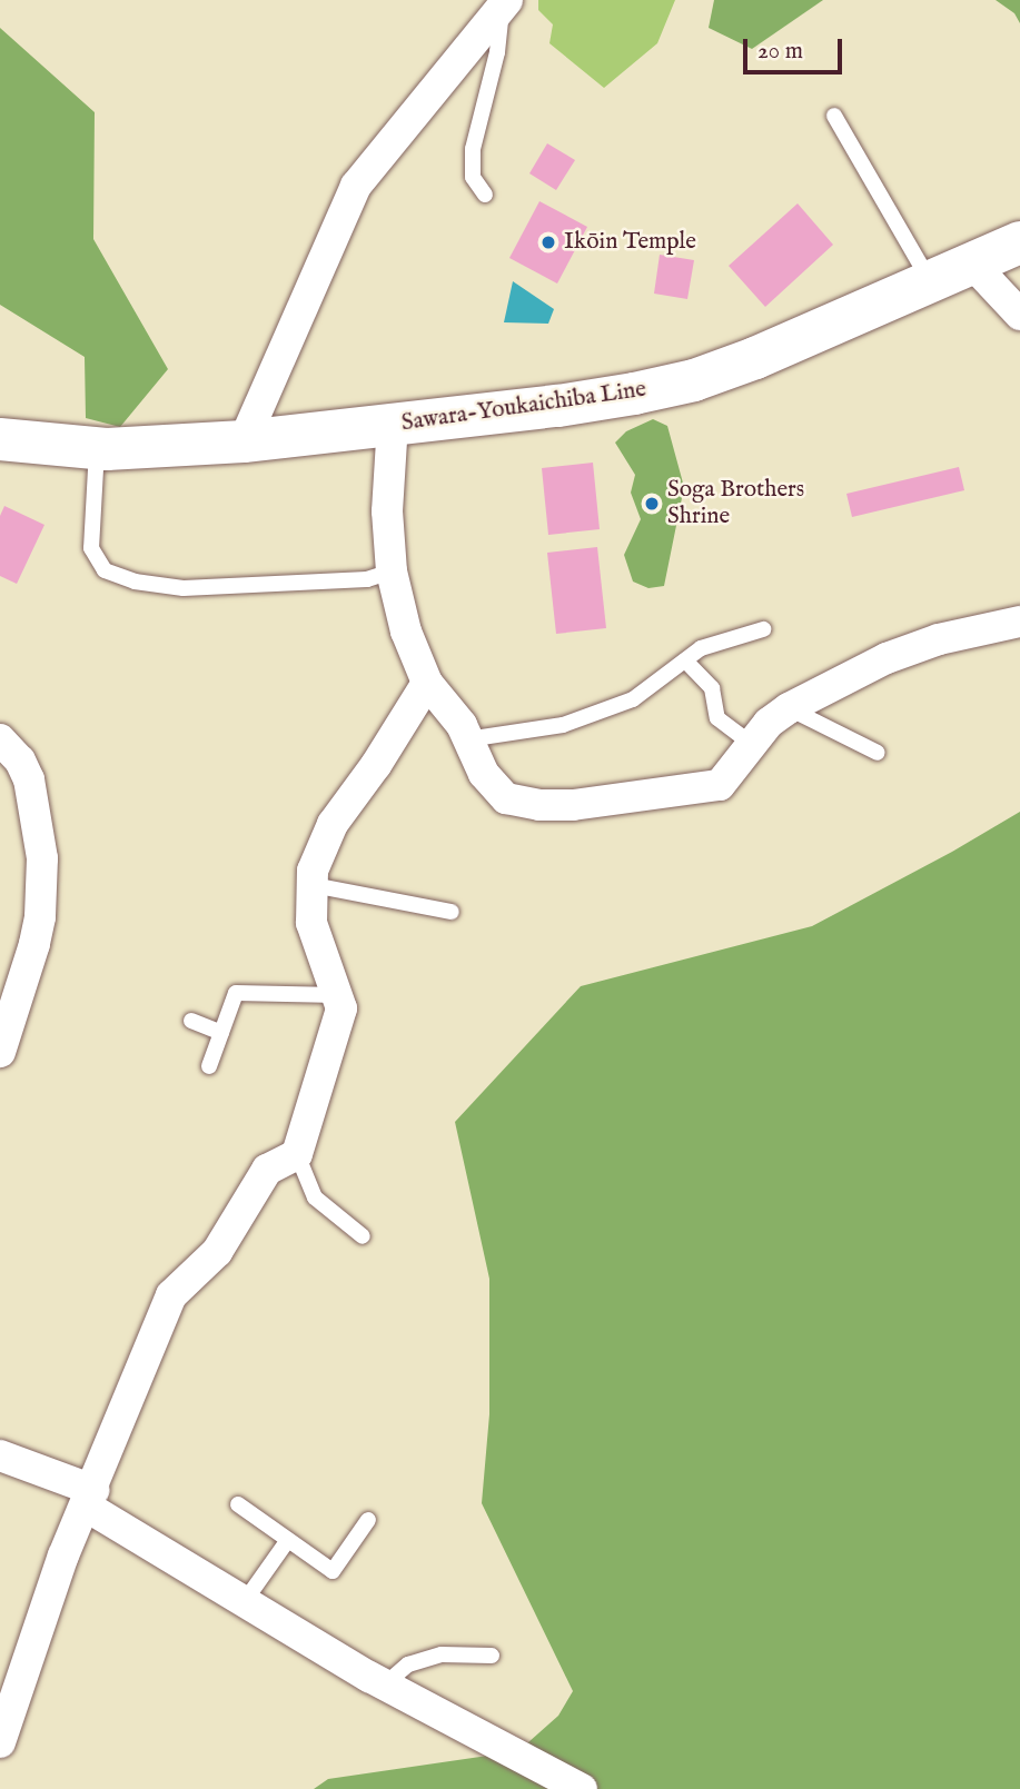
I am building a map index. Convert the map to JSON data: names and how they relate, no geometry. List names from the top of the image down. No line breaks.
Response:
{"streets":{"main road":["Sawara-Youkaichiba Line"]},"places":["Ikōin Temple","Soga Brothers Shrine"],"scale_bar":"20 m"}
